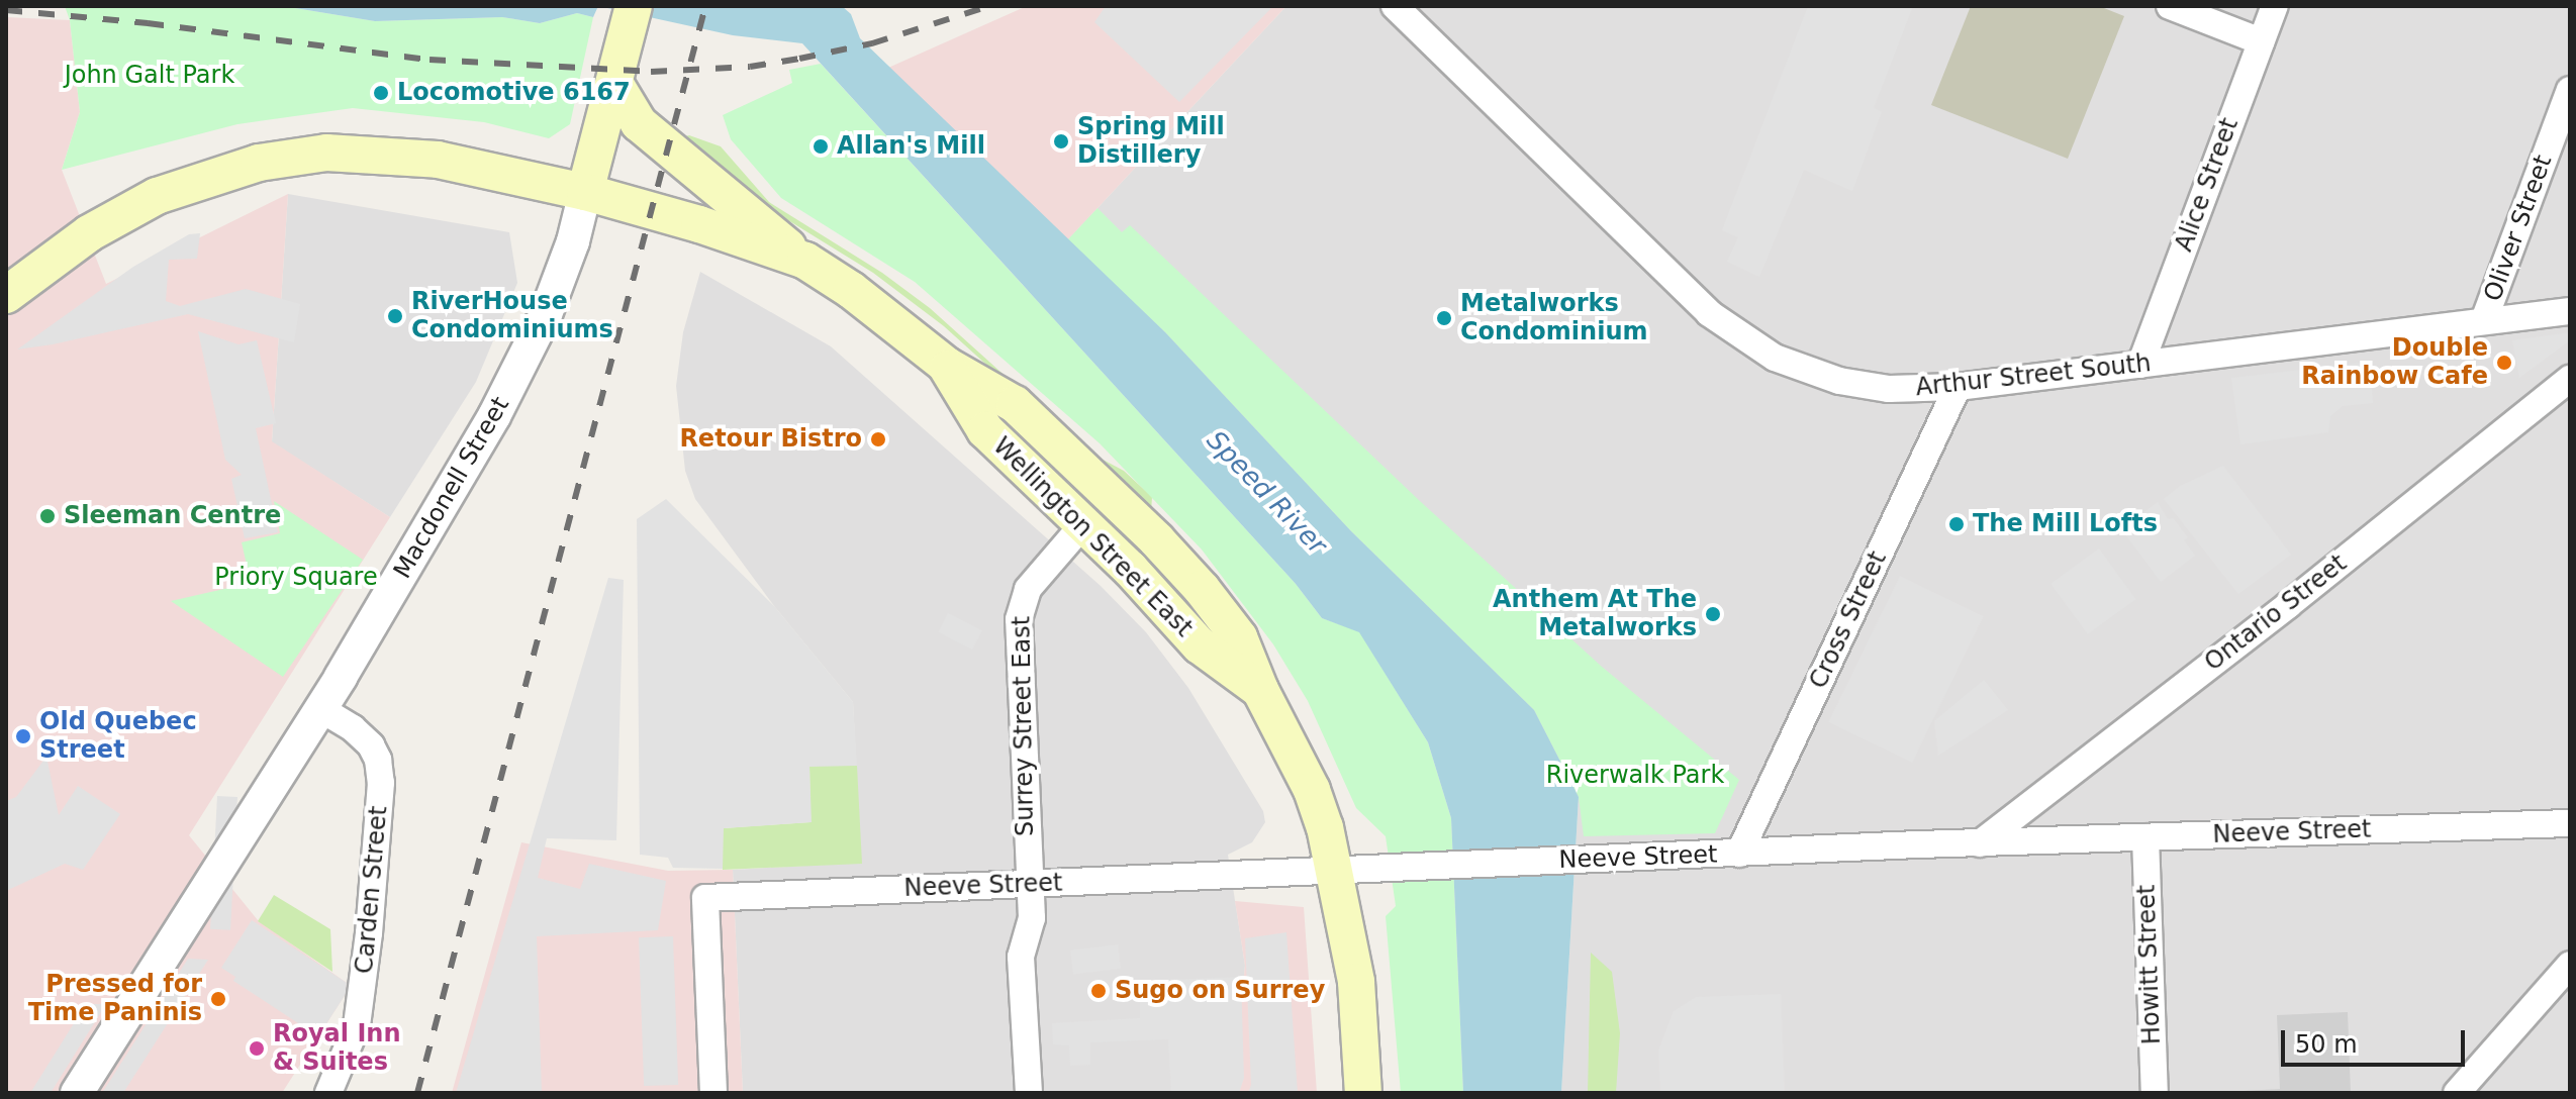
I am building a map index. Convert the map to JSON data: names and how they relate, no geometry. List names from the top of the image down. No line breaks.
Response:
{"streets":{"main road":["Macdonell Street","Wellington Street East"],"street":["Alice Street","Oliver Street","Arthur Street South","Ontario Street","Cross Street","Surrey Street East","Neeve Street","Carden Street","Howitt Street"]},"crossings":[["Alice Street","Arthur Street South"],["Oliver Street","Arthur Street South"],["Arthur Street South","Cross Street"],["Macdonell Street","Wellington Street East"],["Macdonell Street","Carden Street"],["Wellington Street East","Surrey Street East"],["Wellington Street East","Neeve Street"],["Ontario Street","Neeve Street"],["Cross Street","Neeve Street"],["Surrey Street East","Neeve Street"],["Neeve Street","Howitt Street"]],"water":["Speed River"],"parks":["John Galt Park","Priory Square","Riverwalk Park"],"places":["Locomotive 6167","Spring Mill Distillery","Allan's Mill","RiverHouse Condominiums","Metalworks Condominium","Double Rainbow Cafe","Retour Bistro","Sleeman Centre","The Mill Lofts","Anthem At The Metalworks","Old Quebec Street","Sugo on Surrey","Pressed for Time Paninis","Royal Inn & Suites"],"scale_bar":"50 m"}
